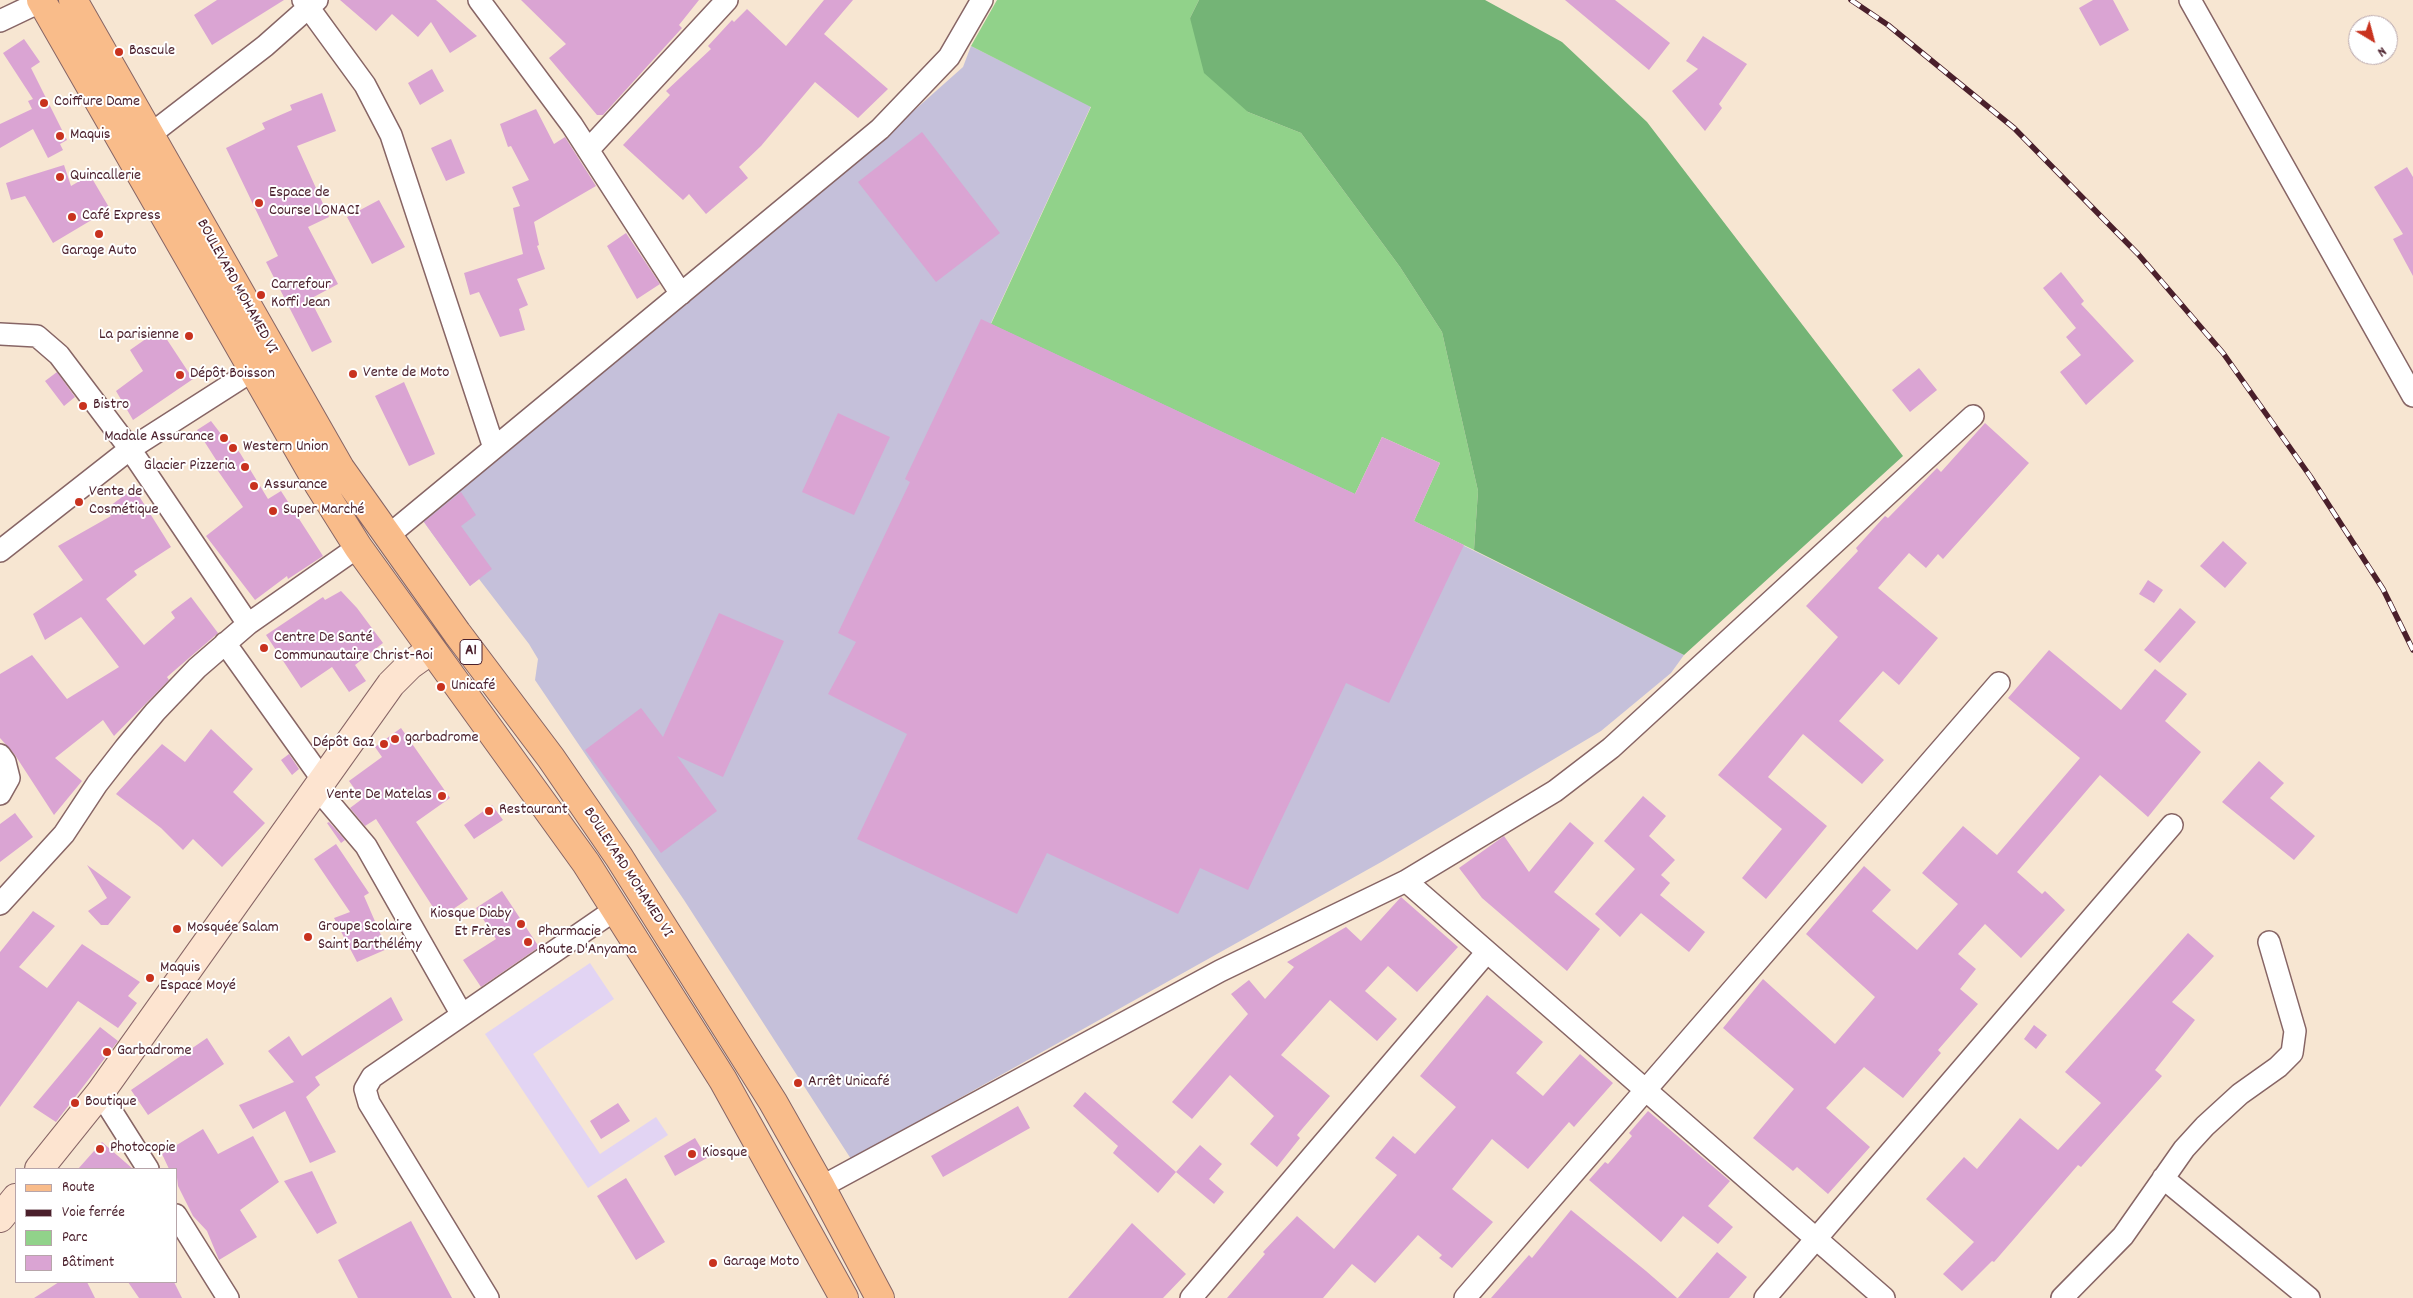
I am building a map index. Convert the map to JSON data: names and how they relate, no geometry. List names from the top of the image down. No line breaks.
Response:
{"streets":{"main road":["BOULEVARD MOHAMED VI","A1"]},"places":["Bascule","Coiffure Dame","Maquis","Quincallerie","Espace de Course LONACI","Café Express","Garage Auto","Carrefour Koffi Jean","La parisienne","Vente de Moto","Dépôt Boisson","Bistro","Madale Assurance","Western Union","Glacier Pizzeria","Assurance","Vente de Cosmétique","Super Marché","Centre De Santé Communautaire Christ-Roi","Unicafé","garbadrome","Dépôt Gaz","Vente De Matelas","Restaurant","Kiosque Diaby Et Frères","Mosquée Salam","Groupe Scolaire Saint Barthélémy","Pharmacie Route D'Anyama","Maquis Espace Moyé","Garbadrome","Arrêt Unicafé","Boutique","Photocopie","Kiosque","Garage Moto"],"legend":["Route","Voie ferrée","Parc","Bâtiment"],"north":"bottom right"}
